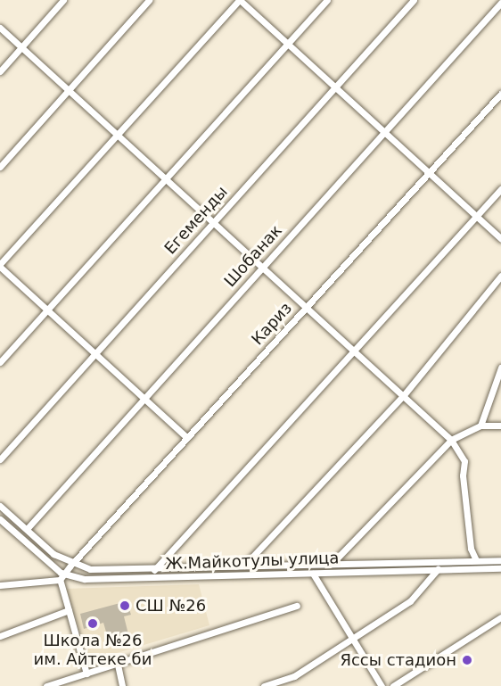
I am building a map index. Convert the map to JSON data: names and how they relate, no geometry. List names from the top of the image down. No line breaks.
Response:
{"streets":{"street":["Егеменды","Шобанак","Кариз","Ж.Майкотулы улица"]},"crossings":[["Шобанак","Ж.Майкотулы улица"],["Кариз","Ж.Майкотулы улица"]],"places":["СШ №26","Школа №26 им. Айтеке би","Яссы стадион"]}
